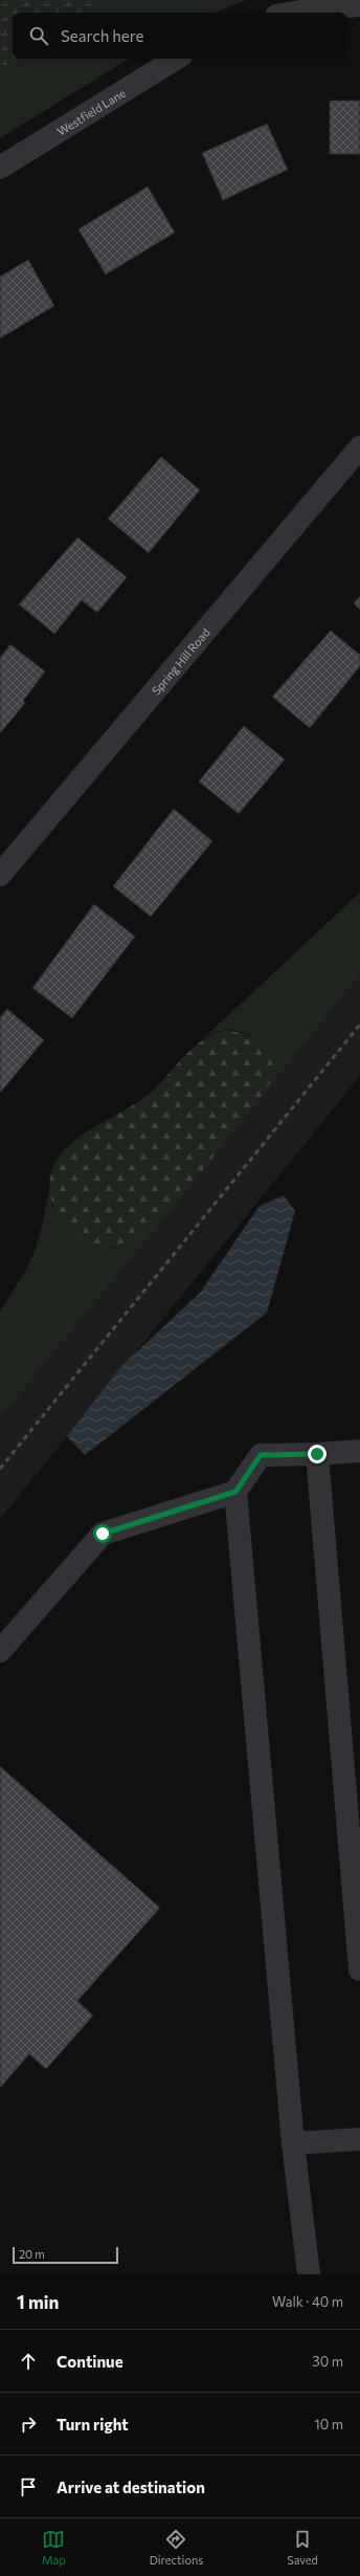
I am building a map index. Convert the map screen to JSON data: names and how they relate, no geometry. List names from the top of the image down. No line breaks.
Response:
{"streets":{"street":["Westfield Lane","Spring Hill Road"]},"scale_bar":"20 m","page":{"search":"Search here","scale":"20 m","heading":["1 min","Walk · 40 m"],"list":[["Continue","30 m"],["Turn right","10 m"],"Arrive at destination"],"nav":["Map","Directions","Saved"]}}
